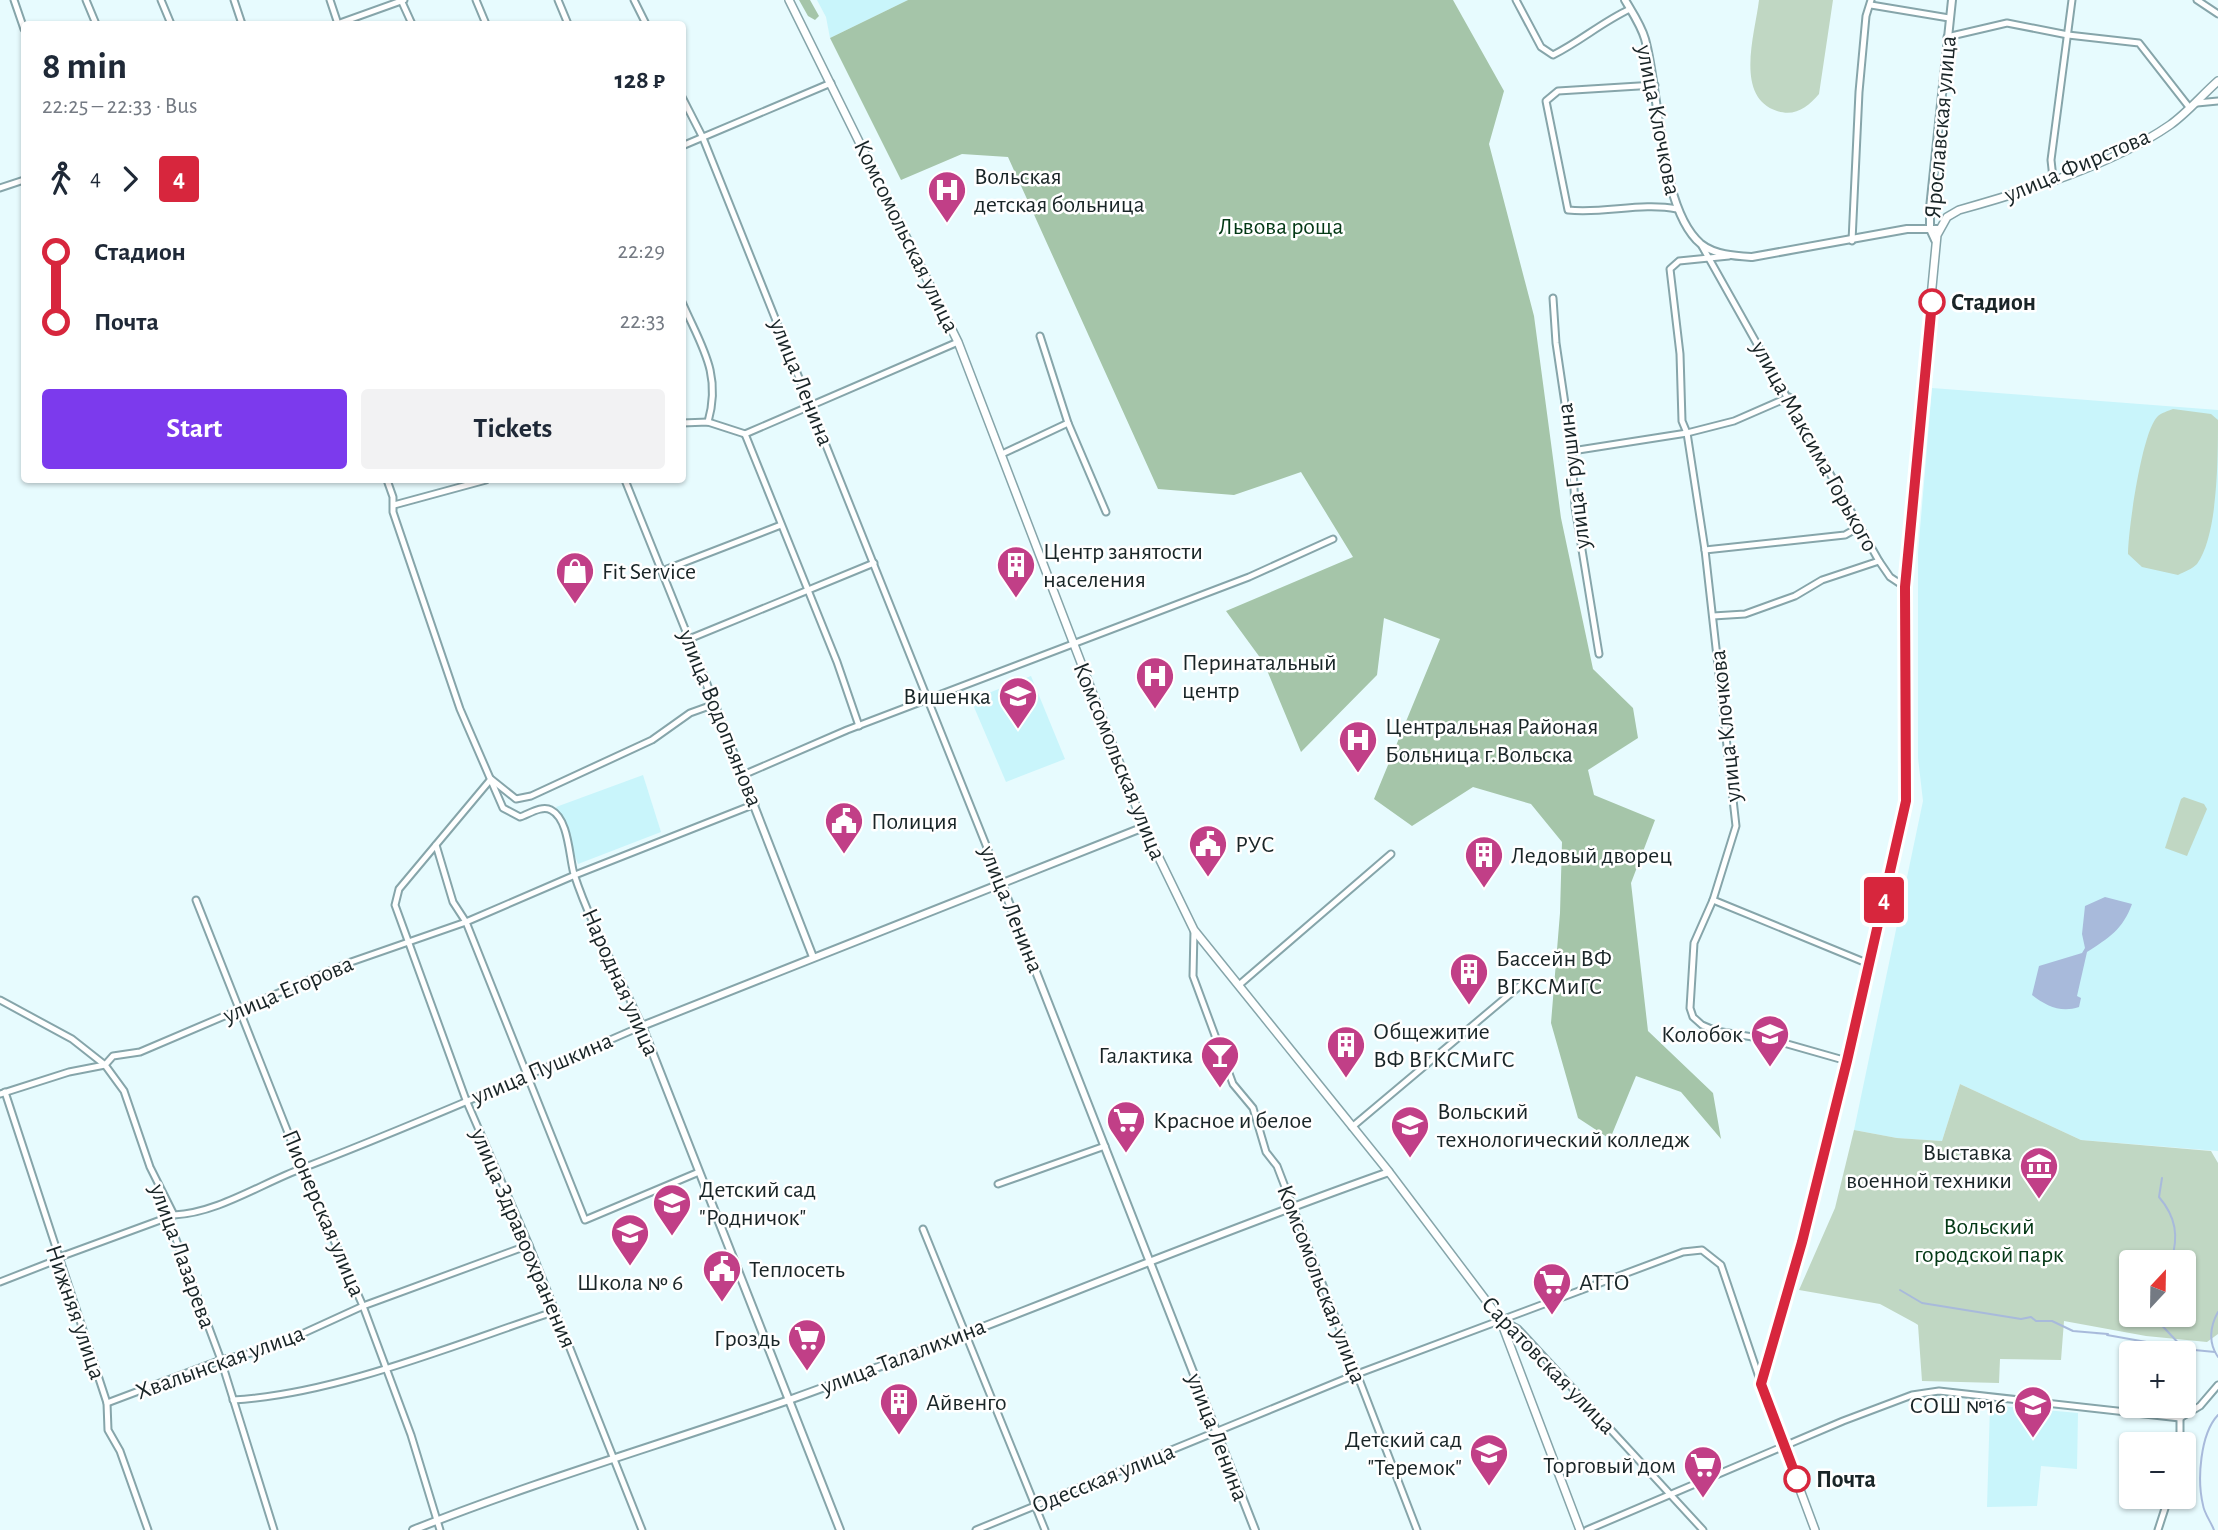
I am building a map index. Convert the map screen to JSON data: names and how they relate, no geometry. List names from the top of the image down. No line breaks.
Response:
{"streets":{"main road":["Ярославская улица","улица Фирстова","Комсомольская улица","Саратовская улица"],"street":["улица Клочкова","улица Ленина","улица Максима Горького","улица Грушина","улица Водопьянова","Народная улица","улица Егорова","улица Пушкина","Пионерская улица","улица Здравоохранения","улица Лазарева","Нижняя улица","улица Талалихина","Хвалынская улица","Одесская улица"]},"crossings":[["улица Клочкова","улица Максима Горького"],["Ярославская улица","улица Фирстова"],["Ярославская улица","улица Максима Горького"],["Комсомольская улица","улица Пушкина"],["Комсомольская улица","улица Талалихина"],["Комсомольская улица","Саратовская улица"],["Комсомольская улица","Одесская улица"],["улица Ленина","улица Пушкина"],["улица Ленина","улица Талалихина"],["улица Ленина","Одесская улица"],["улица Водопьянова","улица Егорова"],["улица Водопьянова","улица Пушкина"],["Народная улица","улица Егорова"],["Народная улица","улица Пушкина"],["Народная улица","улица Талалихина"],["улица Егорова","Пионерская улица"],["улица Егорова","улица Здравоохранения"],["улица Егорова","улица Лазарева"],["улица Егорова","Нижняя улица"],["улица Пушкина","Пионерская улица"],["улица Пушкина","улица Здравоохранения"],["улица Пушкина","улица Лазарева"],["улица Пушкина","Нижняя улица"],["Пионерская улица","улица Талалихина"],["Пионерская улица","Хвалынская улица"],["улица Здравоохранения","улица Талалихина"],["улица Здравоохранения","Хвалынская улица"],["улица Лазарева","Хвалынская улица"],["Нижняя улица","Хвалынская улица"],["улица Талалихина","Саратовская улица"],["Саратовская улица","Одесская улица"]],"parks":["Львова роща","Вольский городской парк"],"places":{"hospital":["Вольская детская больница","Перинатальный центр","Центральная Районая Больница г.Вольска"],"other":["Стадион","Почта"],"building":["Центр занятости населения","Ледовый дворец","Бассейн ВФ ВГКСМиГС","Общежитие ВФ ВГКСМиГС","Айвенго"],"shop":["Fit Service"],"school or university":["Вишенка","Колобок","Вольский технологический колледж","Детский сад \"Родничок\"","Школа № 6","СОШ №16","Детский сад \"Теремок\""],"public building":["Полиция","РУС","Теплосеть"],"bar":["Галактика"],"supermarket":["Красное и белое","АТТО","Гроздь","Торговый дом"],"museum":["Выставка военной техники"]},"lines":["bus line 4"],"north":"top","page":{"on_map":"4","heading":["8 min","22:25 – 22:33 · Bus","128 ₽"],"legs":["4","4"],"list":[{"name":"Стадион","value":"22:29"},{"name":"Почта","value":"22:33"}],"buttons":["Start","Tickets"],"map_buttons":["+","−"]}}
